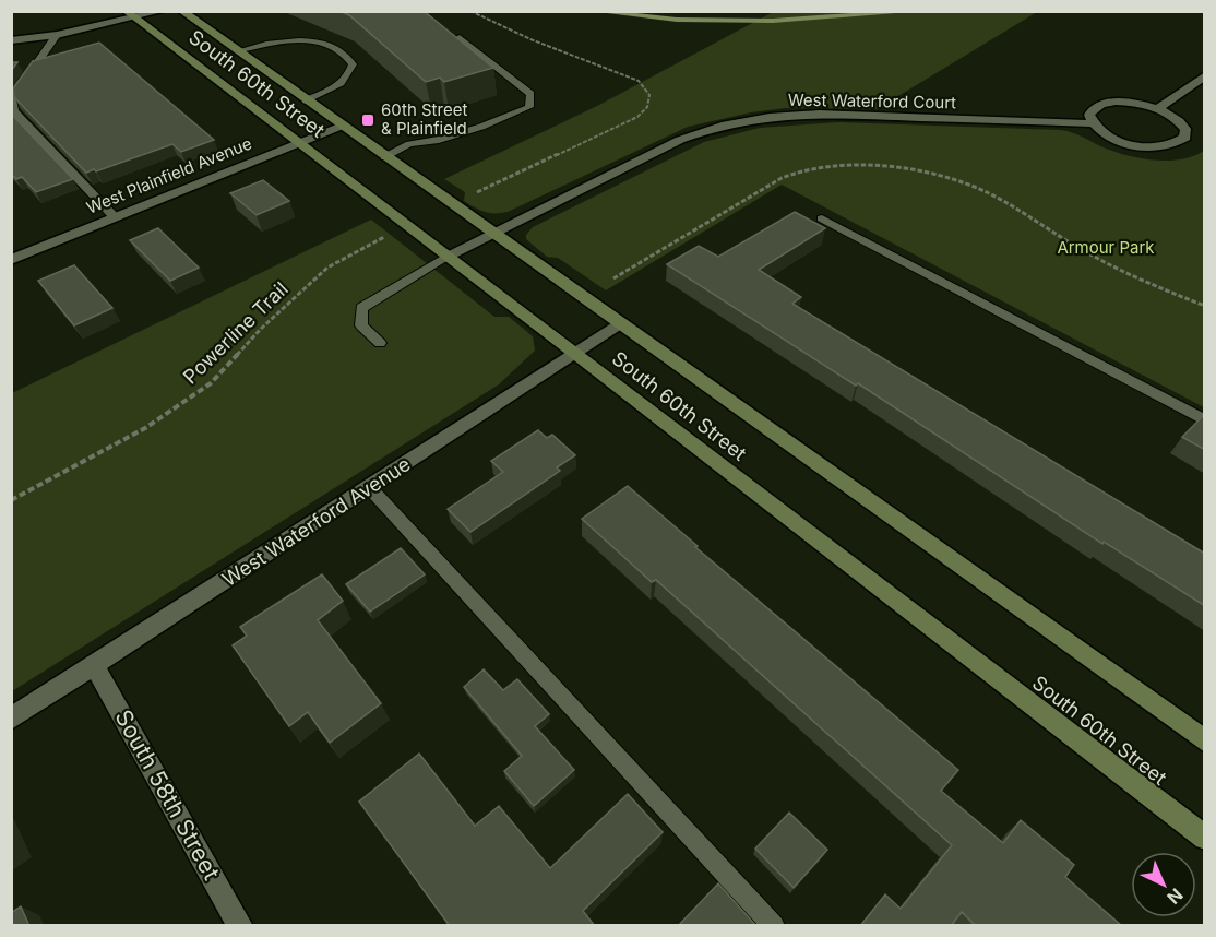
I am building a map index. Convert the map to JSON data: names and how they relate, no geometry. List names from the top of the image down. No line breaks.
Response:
{"streets":{"main road":["South 60th Street"],"street":["West Waterford Court","West Plainfield Avenue","West Waterford Avenue","South 58th Street"],"path":["Powerline Trail"]},"crossings":[["South 60th Street","West Waterford Court"],["South 60th Street","West Plainfield Avenue"],["South 60th Street","West Waterford Avenue"],["West Waterford Avenue","South 58th Street"]],"parks":["Armour Park"],"places":{"transit":["60th Street & Plainfield"]},"north":"bottom right"}
